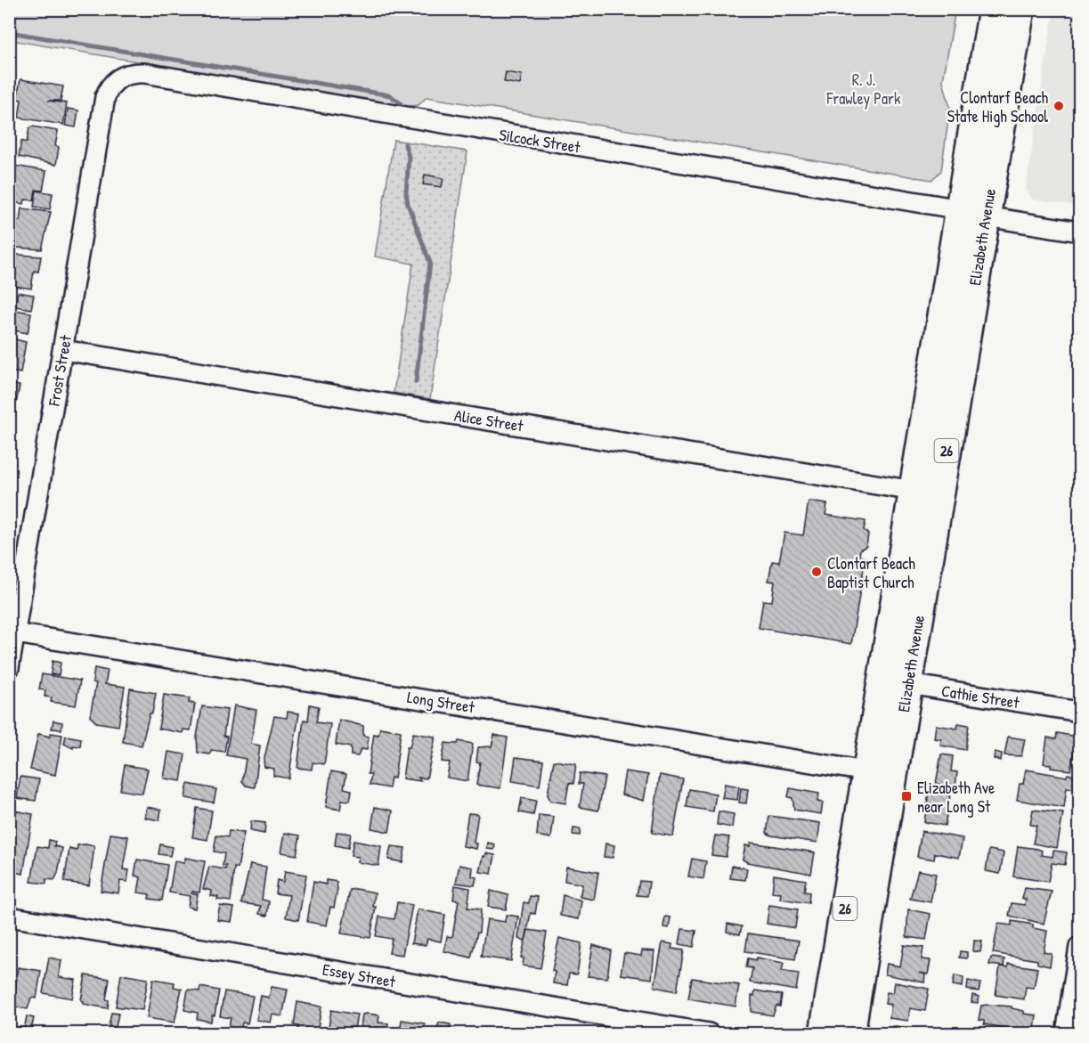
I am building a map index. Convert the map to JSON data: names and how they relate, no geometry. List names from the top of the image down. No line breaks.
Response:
{"streets":{"highway":["Elizabeth Avenue","26"],"street":["Silcock Street","Frost Street","Alice Street","Cathie Street","Long Street","Essey Street"]},"crossings":[["Silcock Street","Elizabeth Avenue"],["Silcock Street","Frost Street"],["Elizabeth Avenue","Alice Street"],["Elizabeth Avenue","Cathie Street"],["Elizabeth Avenue","Long Street"],["Frost Street","Alice Street"],["Frost Street","Long Street"]],"parks":["R. J. Frawley Park"],"places":{"other":["Clontarf Beach State High School","Clontarf Beach Baptist Church"],"transit":["Elizabeth Ave near Long St"]}}
